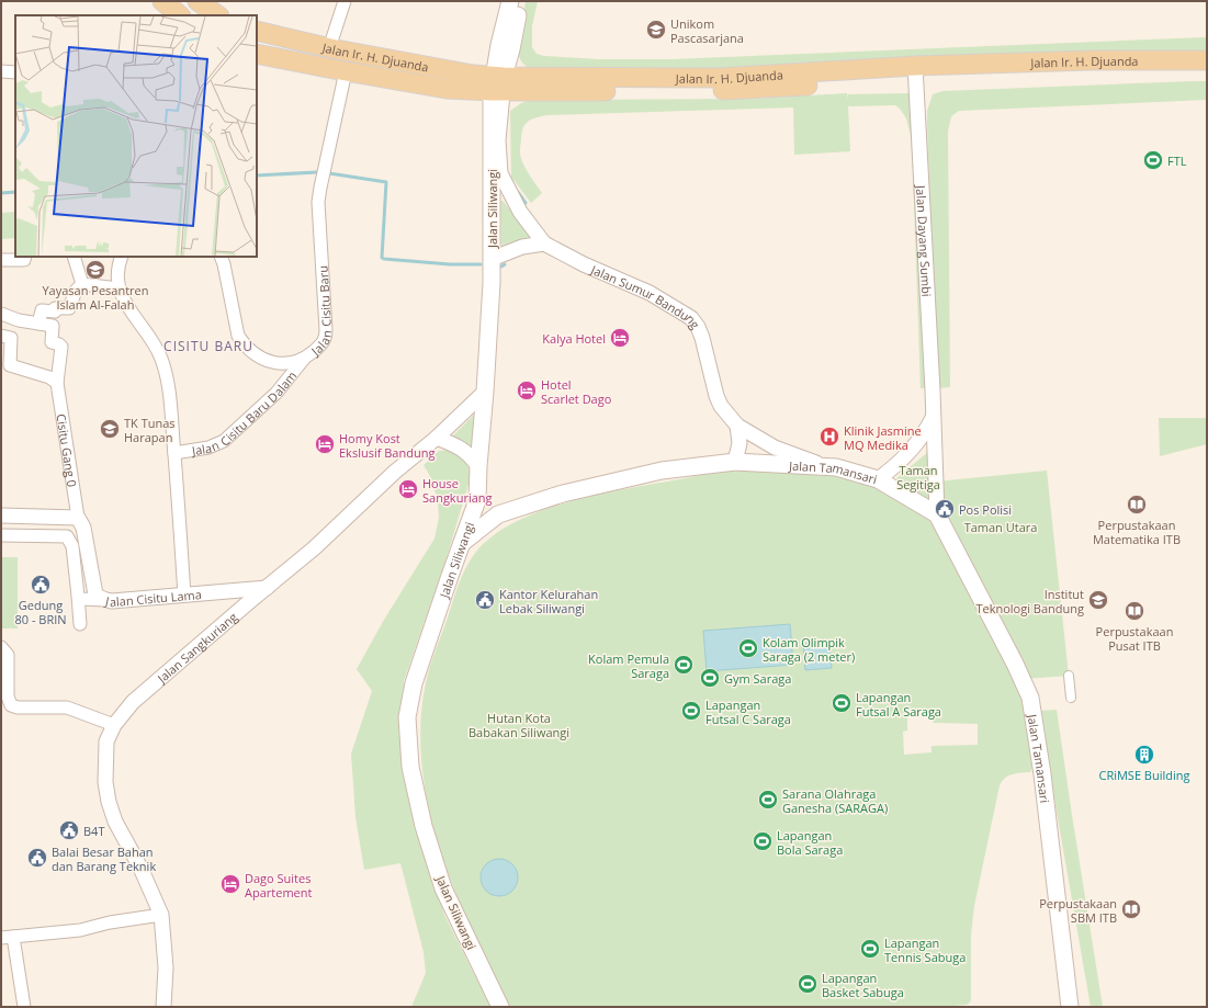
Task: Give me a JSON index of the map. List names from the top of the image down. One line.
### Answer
{"streets":{"main road":["Jalan Ir. H. Djuanda","Jalan Siliwangi","Jalan Tamansari"],"street":["Jalan Dayang Sumbi","Jalan Sumur Bandung","Jalan Cisitu Baru","Jalan Cisitu Baru Dalam","Cisitu Gang 0","Jalan Cisitu Lama","Jalan Sangkuriang"]},"crossings":[["Jalan Ir. H. Djuanda","Jalan Siliwangi"],["Jalan Ir. H. Djuanda","Jalan Dayang Sumbi"],["Jalan Ir. H. Djuanda","Jalan Cisitu Baru"],["Jalan Siliwangi","Jalan Sumur Bandung"],["Jalan Siliwangi","Jalan Tamansari"],["Jalan Siliwangi","Jalan Sangkuriang"],["Jalan Dayang Sumbi","Jalan Tamansari"],["Jalan Sumur Bandung","Jalan Tamansari"],["Jalan Cisitu Baru","Jalan Cisitu Baru Dalam"],["Cisitu Gang 0","Jalan Cisitu Lama"],["Jalan Cisitu Lama","Jalan Sangkuriang"]],"districts":["CISITU BARU"],"parks":["Taman Segitiga","Taman Utara","Hutan Kota Babakan Siliwangi"],"places":{"school or university":["Unikom Pascasarjana","Yayasan Pesantren Islam Al-Falah","TK Tunas Harapan","Institut Teknologi Bandung"],"sports":["FTL","Kolam Olimpik Saraga (2 meter)","Kolam Pemula Saraga","Gym Saraga","Lapangan Futsal A Saraga","Lapangan Futsal C Saraga","Sarana Olahraga Ganesha (SARAGA)","Lapangan Bola Saraga","Lapangan Tennis Sabuga","Lapangan Basket Sabuga"],"hotel":["Kalya Hotel","Hotel Scarlet Dago","Homy Kost Ekslusif Bandung","House Sangkuriang","Dago Suites Apartement"],"hospital":["Klinik Jasmine MQ Medika"],"library":["Perpustakaan Matematika ITB","Perpustakaan Pusat ITB","Perpustakaan SBM ITB"],"public building":["Pos Polisi","Gedung 80 - BRIN","Kantor Kelurahan Lebak Siliwangi","B4T","Balai Besar Bahan dan Barang Teknik"],"building":["CRiMSE Building"]}}
